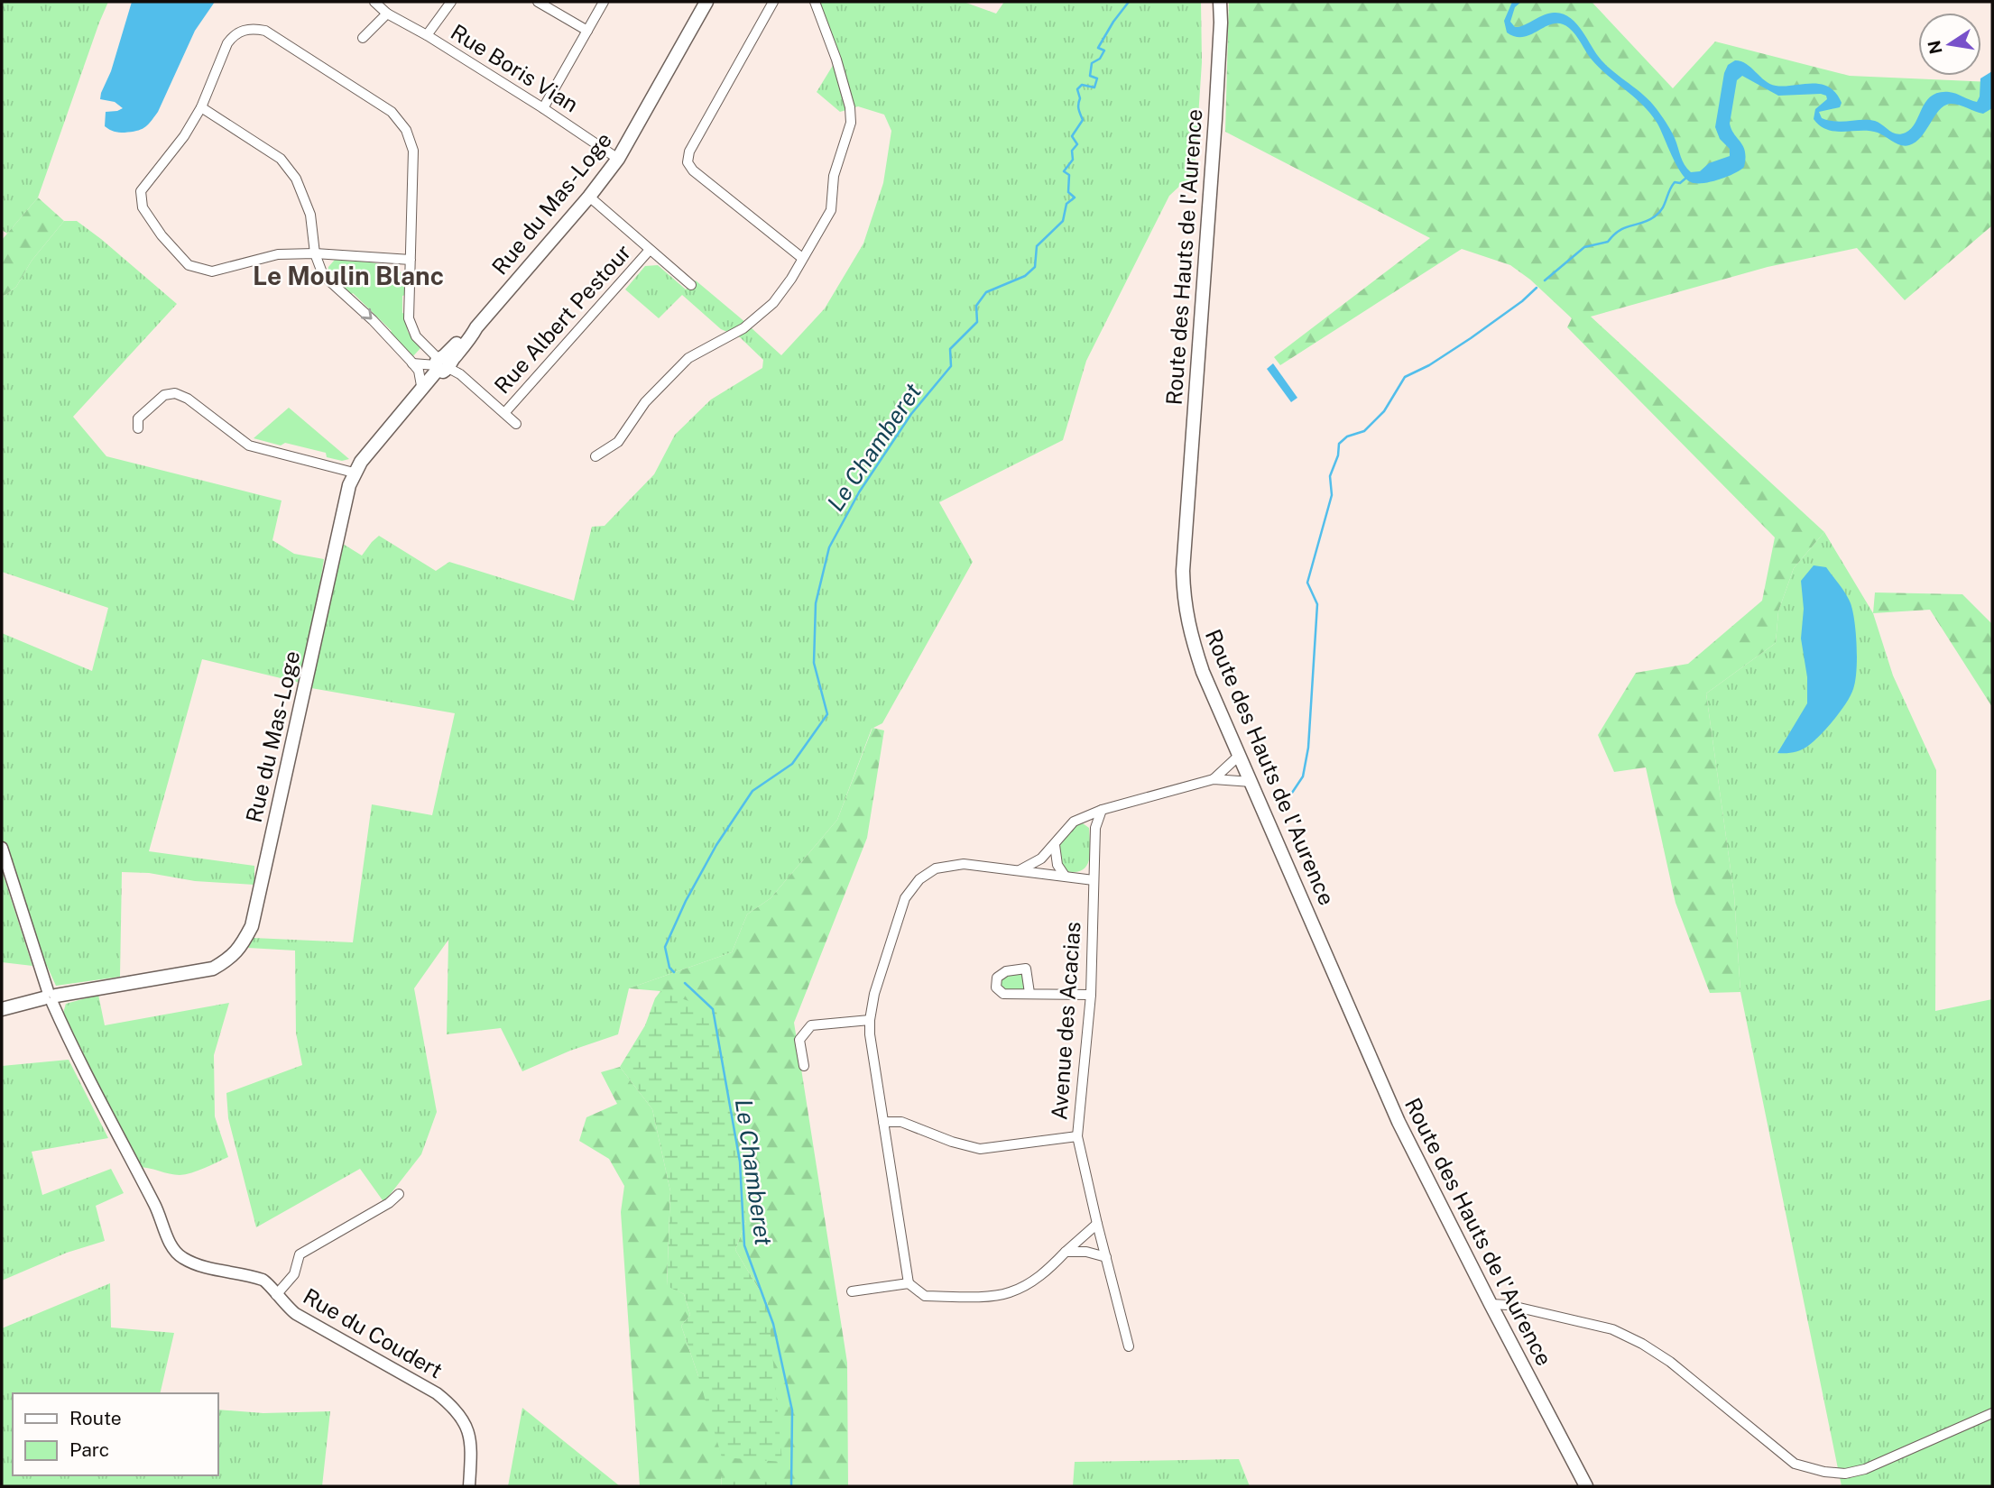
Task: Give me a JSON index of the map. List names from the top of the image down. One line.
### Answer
{"streets":{"main road":["Rue du Mas-Loge","Route des Hauts de l'Aurence"],"street":["Rue Boris Vian","Rue Albert Pestour","Avenue des Acacias","Rue du Coudert"]},"crossings":[["Rue Boris Vian","Rue du Mas-Loge"],["Rue du Mas-Loge","Rue Albert Pestour"],["Rue du Mas-Loge","Rue du Coudert"]],"districts":["Le Moulin Blanc"],"water":["Le Chamberet"],"legend":["Route","Parc"],"north":"left"}
